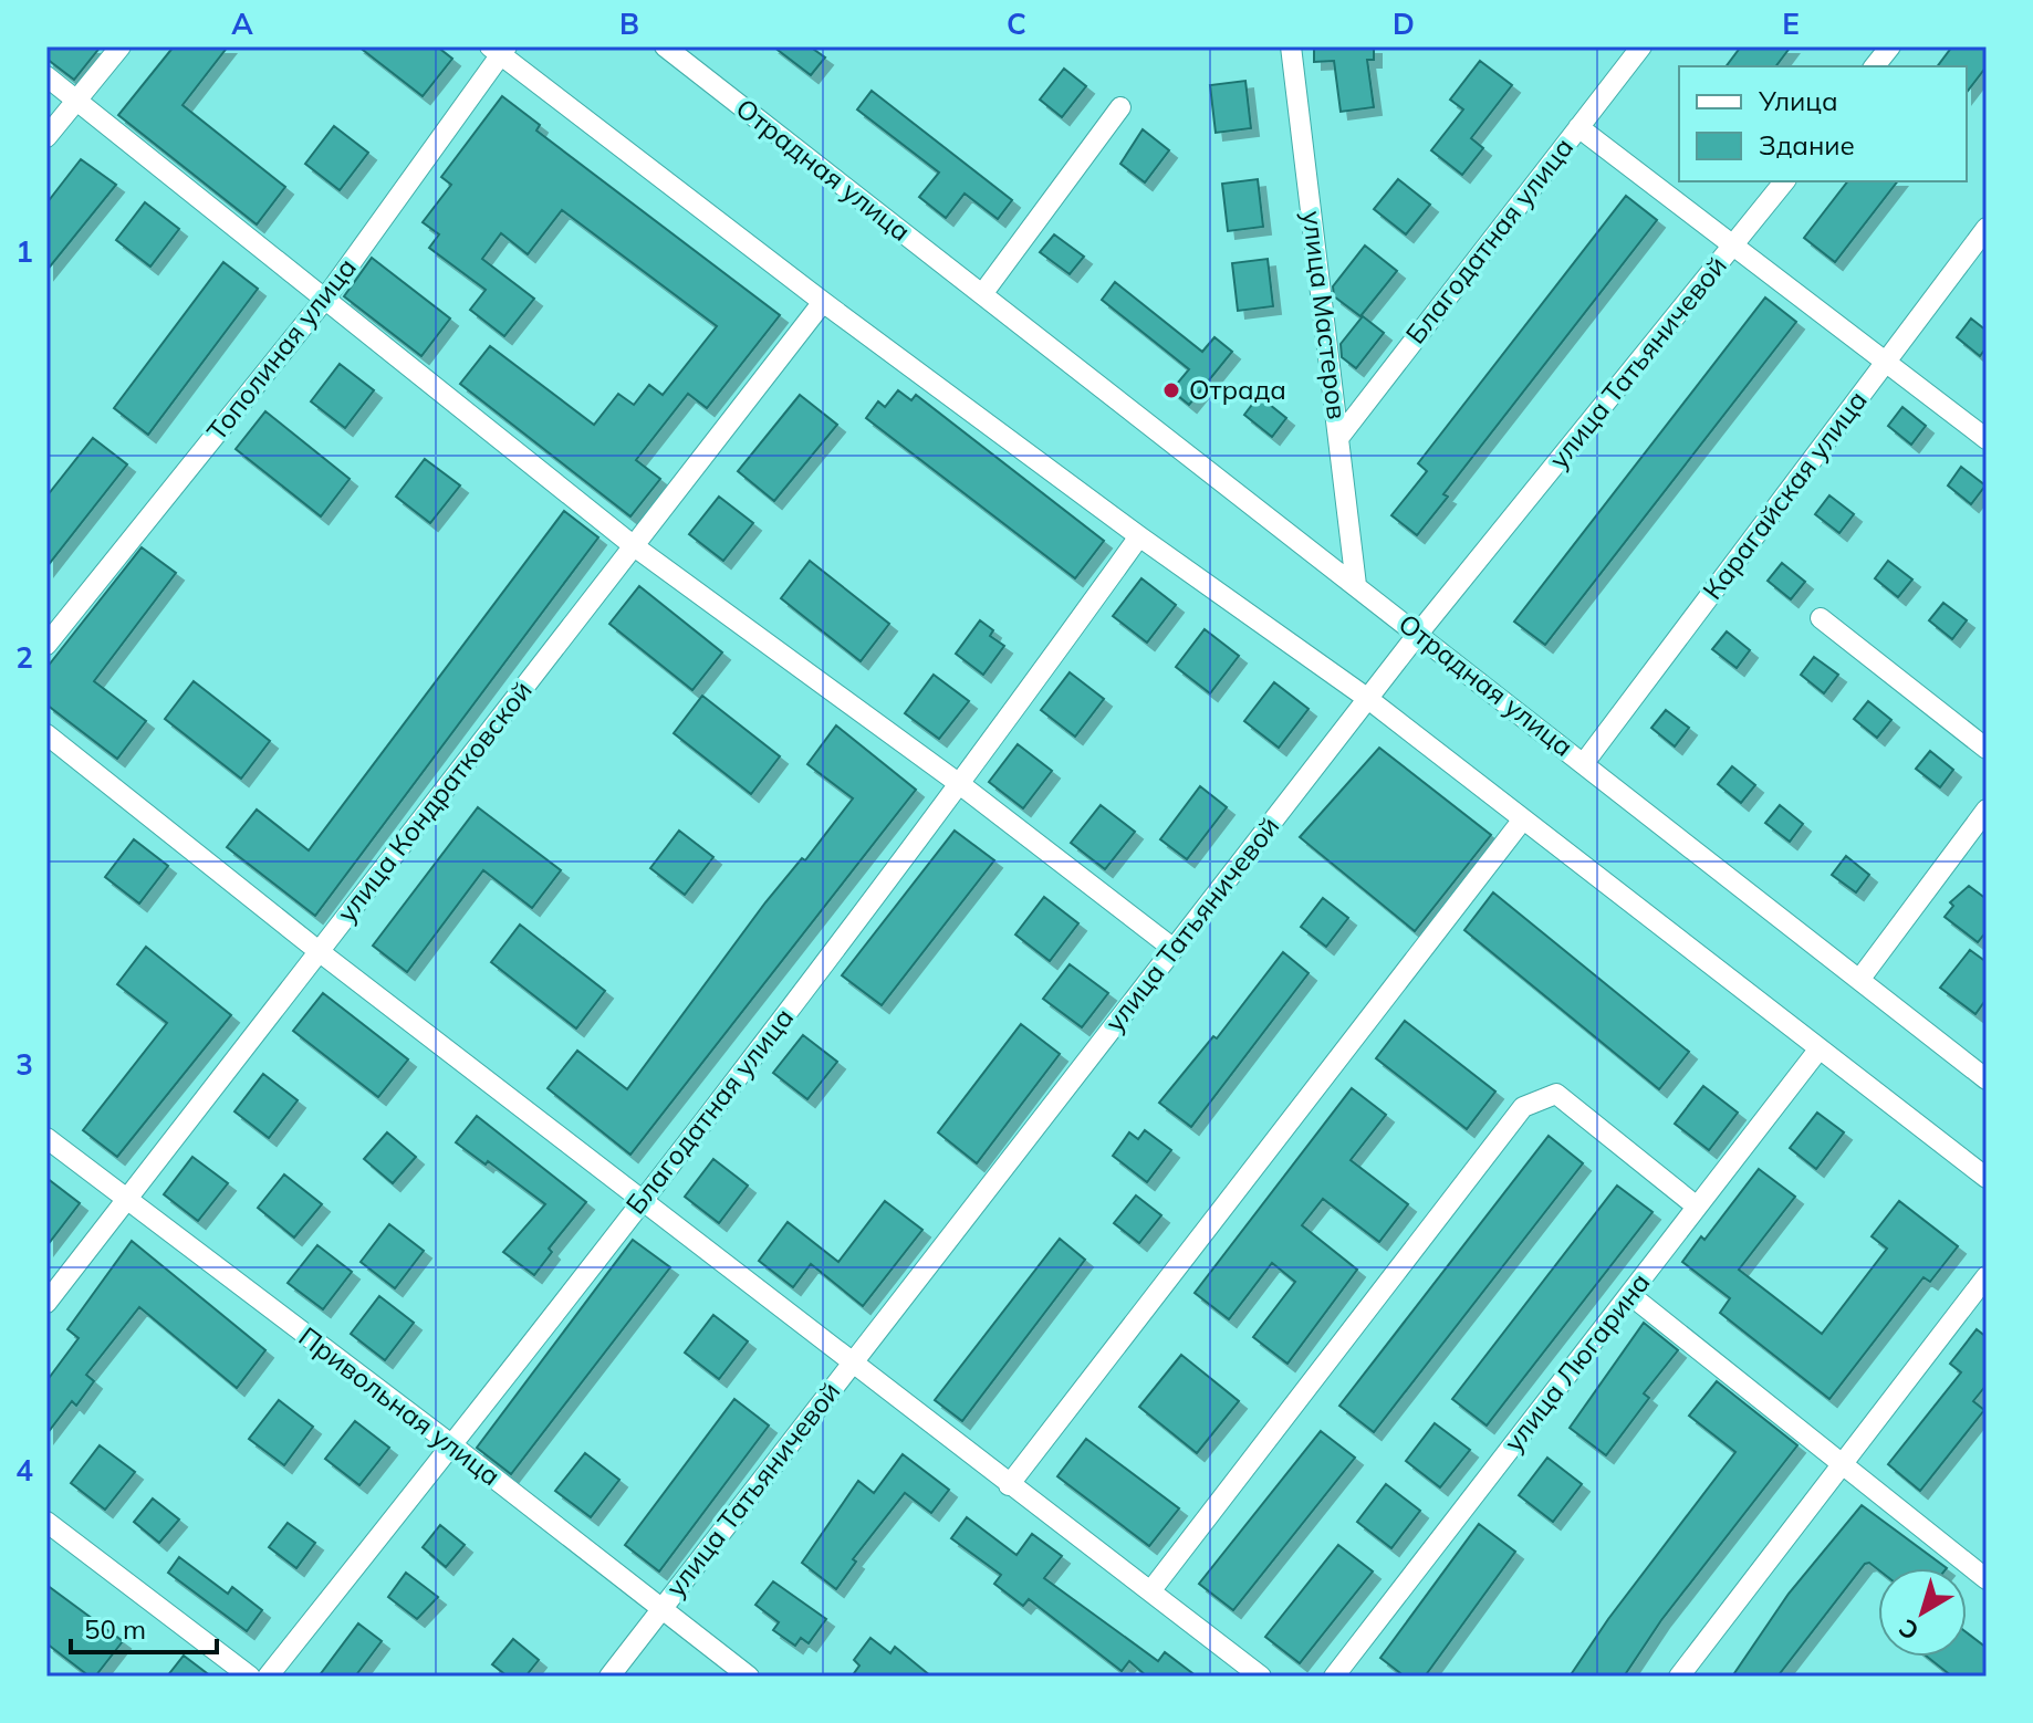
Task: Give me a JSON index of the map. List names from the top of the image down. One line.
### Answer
{"streets":{"street":["Отрадная улица","Благодатная улица","улица Мастеров","Тополиная улица","улица Татьяничевой","Карагайская улица","улица Кондратковской","улица Люгарина","Привольная улица"]},"crossings":[["Отрадная улица","улица Мастеров"],["Отрадная улица","улица Татьяничевой"],["Отрадная улица","Карагайская улица"],["Благодатная улица","улица Мастеров"],["Благодатная улица","Привольная улица"],["улица Татьяничевой","Привольная улица"],["улица Кондратковской","Привольная улица"]],"places":["Отрада"],"legend":["Улица","Здание"],"scale_bar":"50 m","north":"bottom left","grid":{"columns":["A","B","C","D","E"],"rows":["1","2","3","4"]}}
